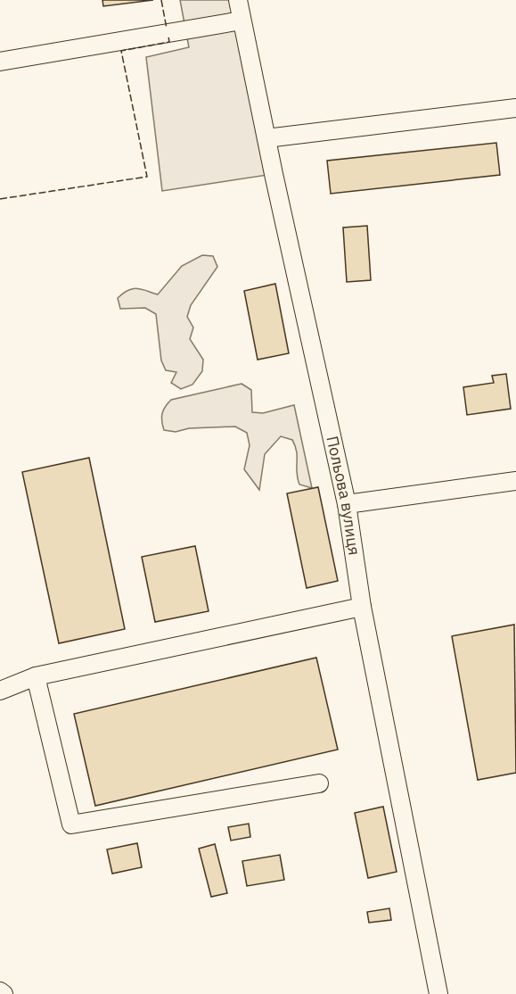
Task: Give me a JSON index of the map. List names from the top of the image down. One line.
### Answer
{"streets":{"street":["Польова вулиця"]}}
